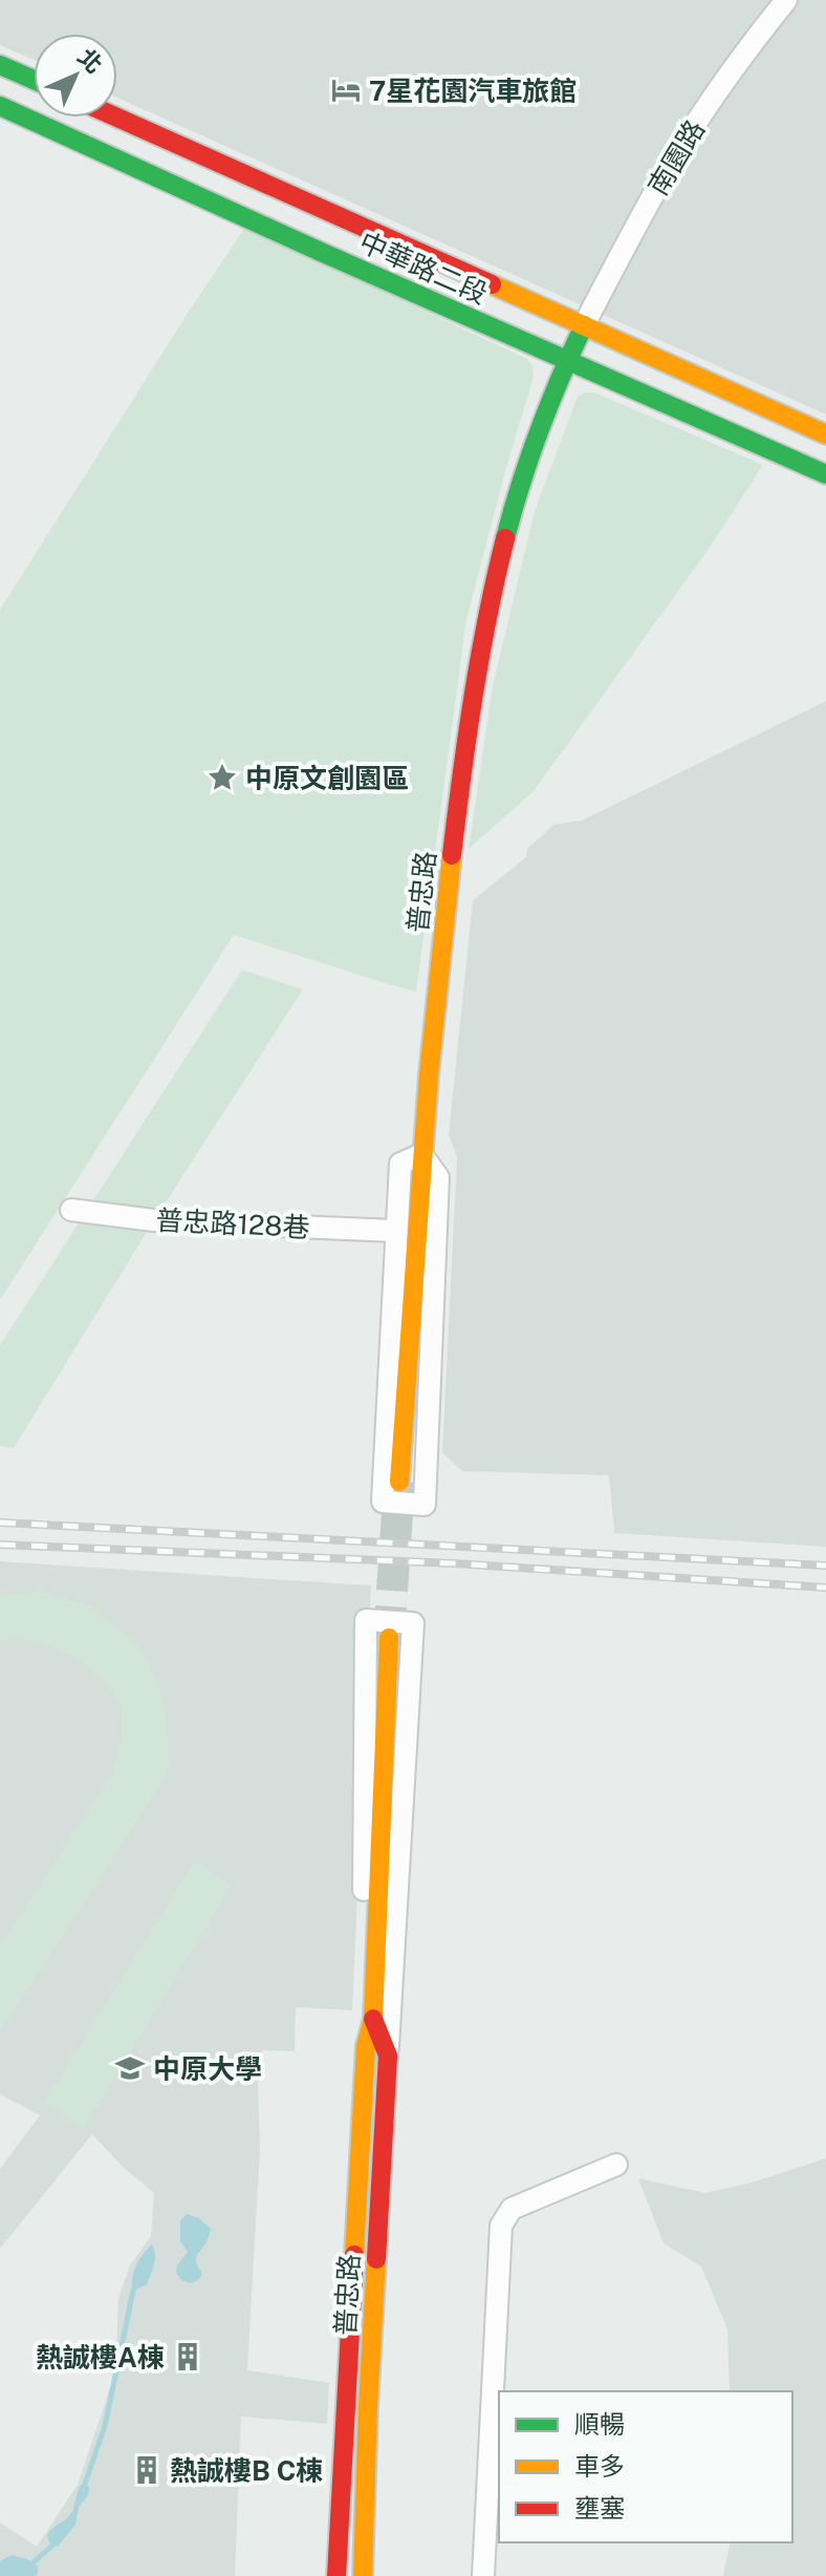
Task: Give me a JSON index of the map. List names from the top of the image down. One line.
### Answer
{"streets":{"street":["南園路","中華路二段","普忠路","普忠路128巷"]},"crossings":[["南園路","中華路二段"],["南園路","普忠路"],["中華路二段","普忠路"]],"places":{"hotel":["7星花園汽車旅館"],"place":["中原文創園區"],"school or university":["中原大學"],"building":["熱誠樓A棟","熱誠樓B C棟"]},"legend":["順暢","車多","壅塞"],"north":"top right"}
